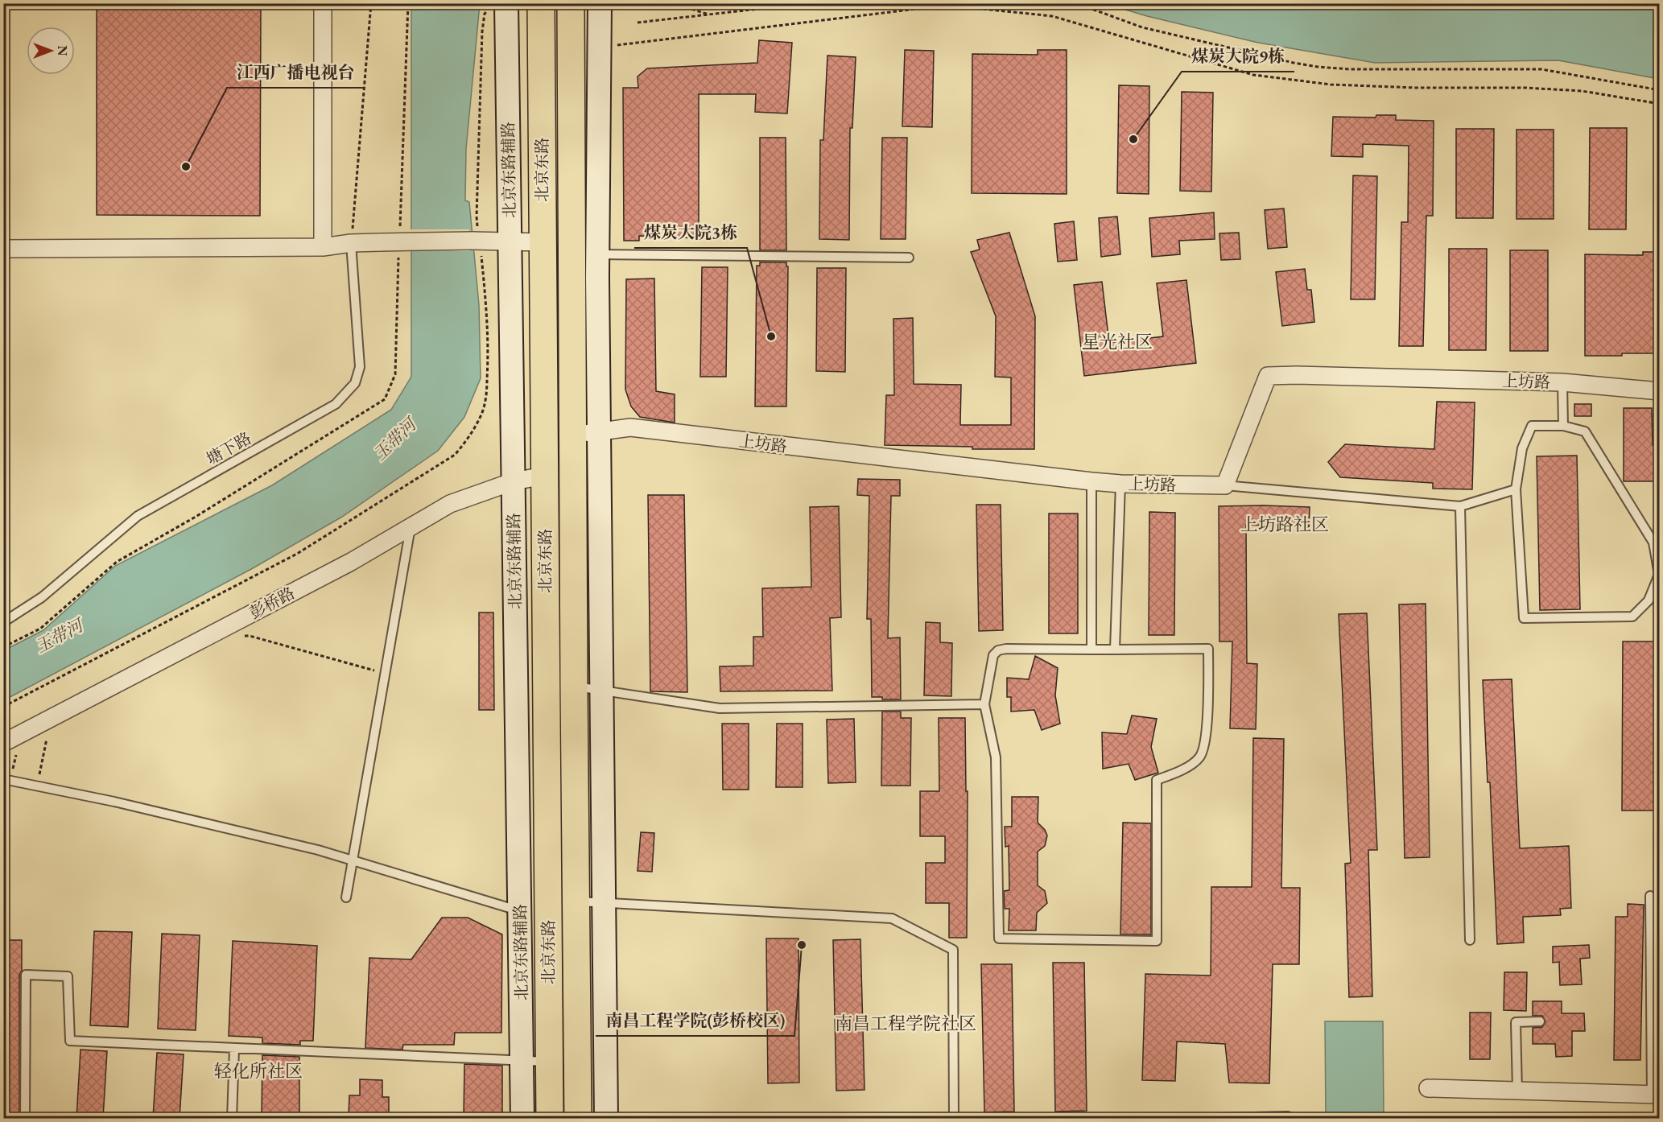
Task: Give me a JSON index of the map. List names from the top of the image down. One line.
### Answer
{"streets":{"main road":["北京东路辅路","北京东路"],"street":["上坊路","彭桥路"],"lane":["塘下路"]},"crossings":[["北京东路辅路","彭桥路"],["北京东路","上坊路"],["北京东路","彭桥路"]],"districts":["星光社区","上坊路社区","南昌工程学院社区","轻化所社区"],"water":["玉带河"],"places":["煤炭大院9栋","江西广播电视台","煤炭大院3栋","南昌工程学院(彭桥校区)"],"north":"right"}
